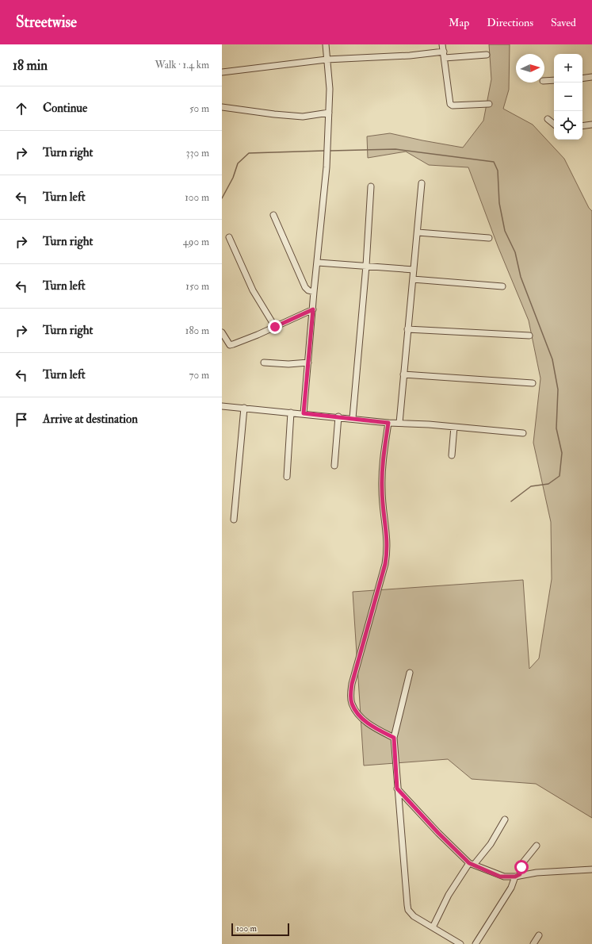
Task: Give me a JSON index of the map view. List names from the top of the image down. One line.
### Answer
{"scale_bar":"100 m","north":"right","page":{"header":"Streetwise","nav":["Map","Directions","Saved"],"heading":["18 min","Walk · 1.4 km"],"map_buttons":["+","−"],"list":[["Continue","50 m"],["Turn right","330 m"],["Turn left","100 m"],["Turn right","490 m"],["Turn left","150 m"],["Turn right","180 m"],["Turn left","70 m"],"Arrive at destination"],"scale":"100 m"}}
